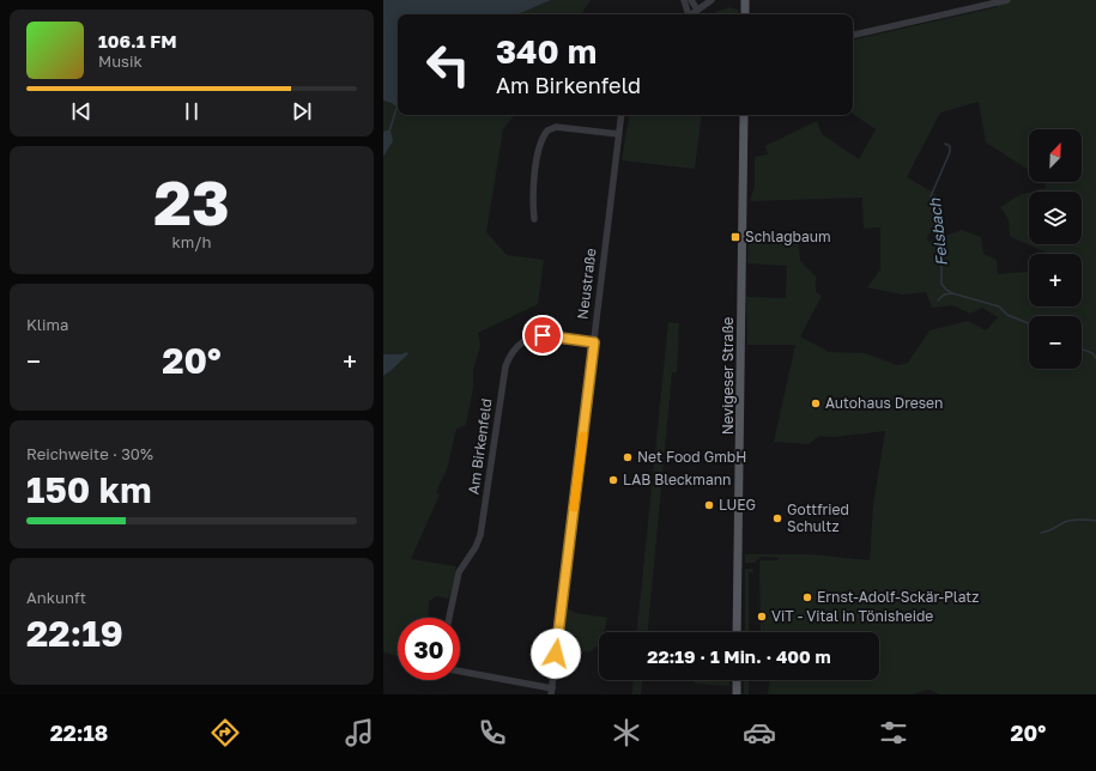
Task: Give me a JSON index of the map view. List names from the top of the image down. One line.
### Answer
{"streets":{"main road":["Nevigeser Straße"],"street":["Neustraße","Am Birkenfeld"]},"crossings":[["Neustraße","Am Birkenfeld"]],"water":["Felsbach"],"places":{"transit":["Schlagbaum"],"other":["Autohaus Dresen","Net Food GmbH","LAB Bleckmann","LUEG","Gottfried Schultz","Ernst-Adolf-Sckär-Platz","ViT - Vital in Tönisheide"]},"north":"top right","page":{"turn":["340 m","Am Birkenfeld"],"song":["106.1 FM","Musik"],"map_buttons":["+","−"],"tile":[["23","km/h"],"Klima",["Reichweite · 30%","150 km"],["Ankunft","22:19"]],"heat":["−","20°","+"],"limit":"30","trip":"22:19 · 1 Min. · 400 m","tabs":["22:18","20°"]}}
